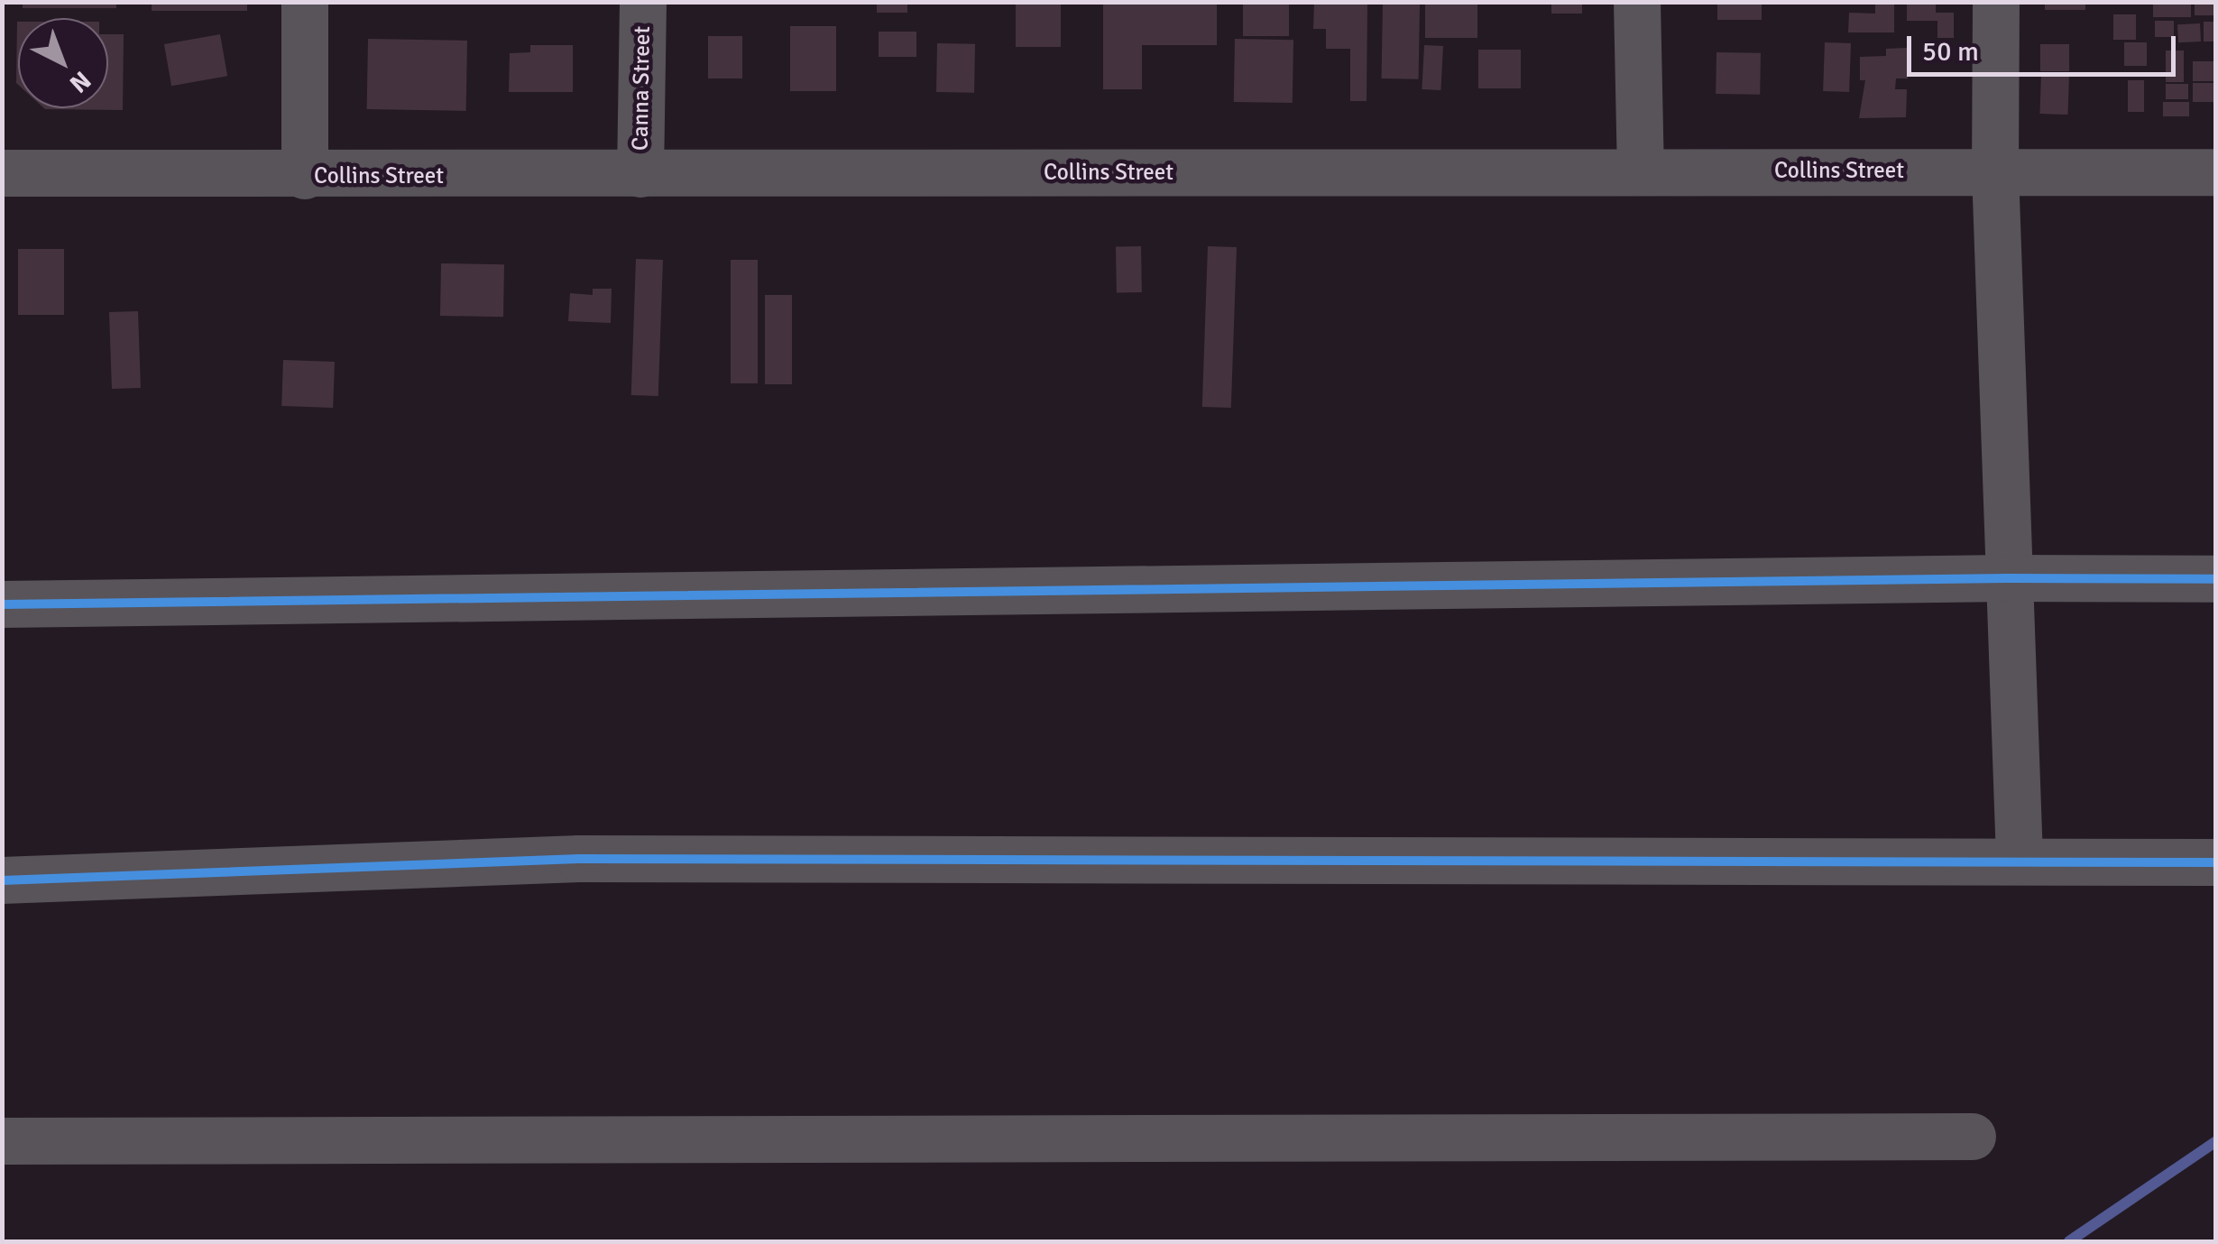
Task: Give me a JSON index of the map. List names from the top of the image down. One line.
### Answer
{"streets":{"street":["Canna Street","Collins Street"]},"crossings":[["Canna Street","Collins Street"]],"scale_bar":"50 m","north":"bottom right"}
